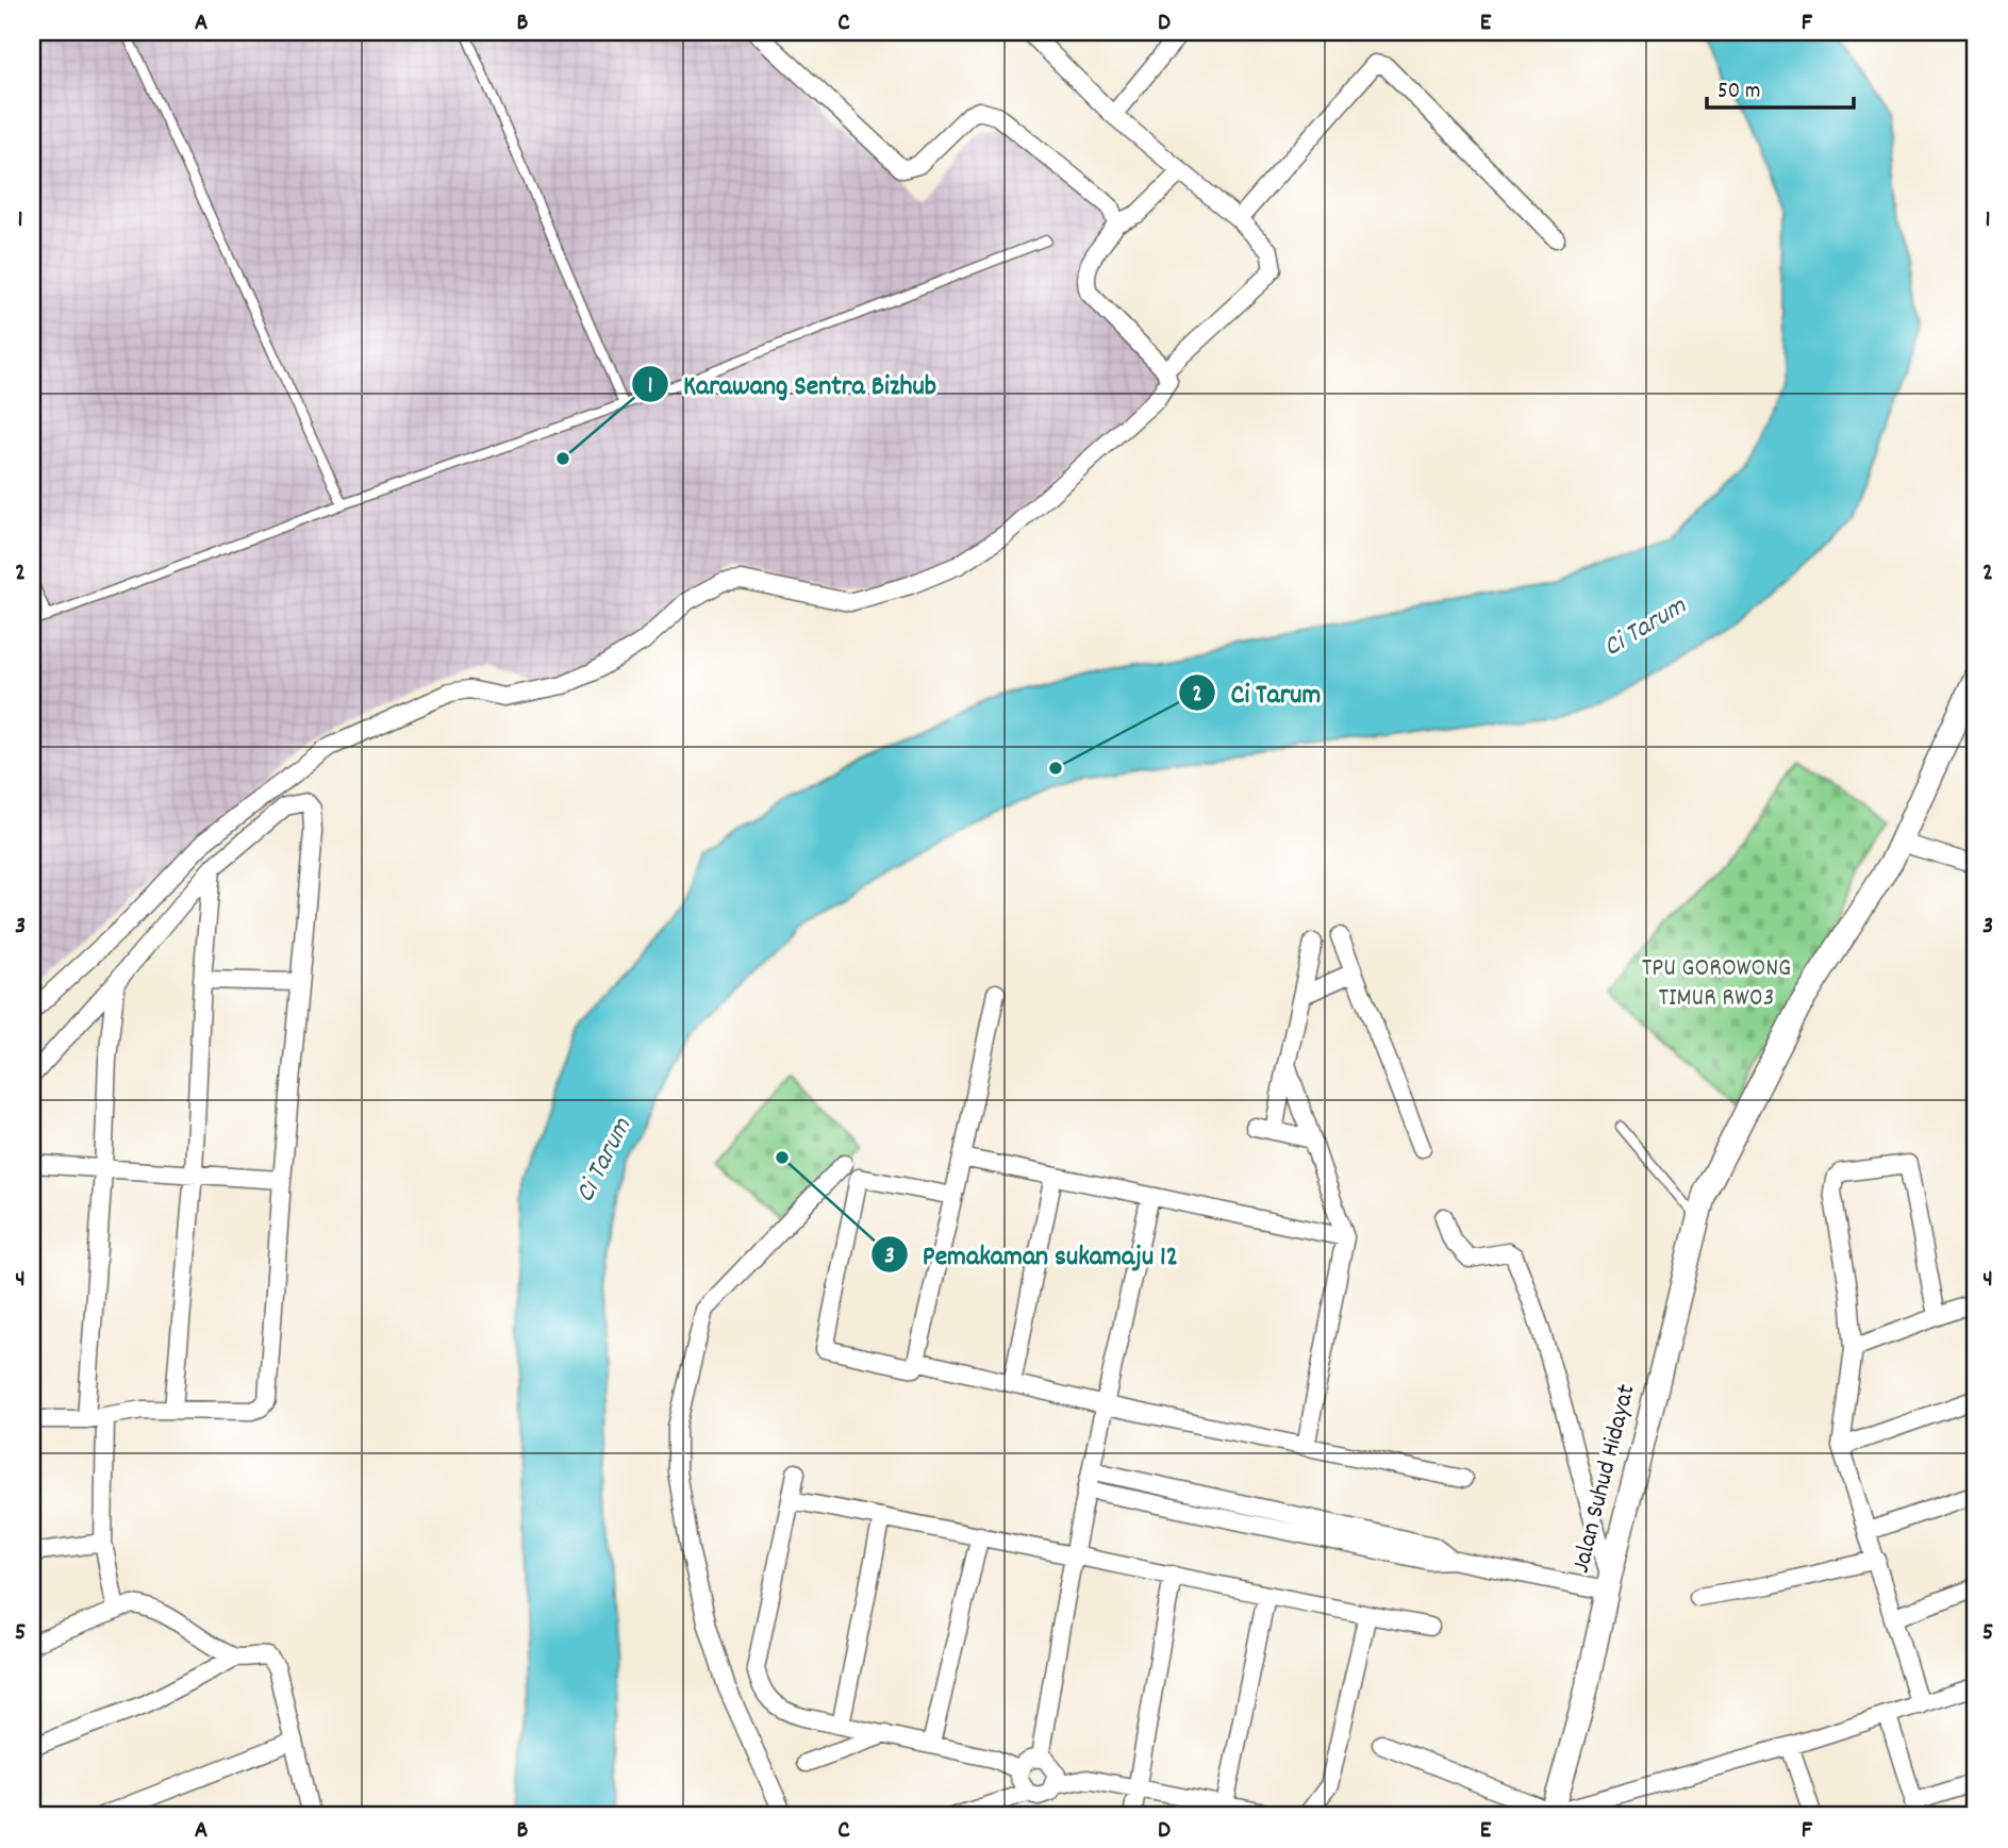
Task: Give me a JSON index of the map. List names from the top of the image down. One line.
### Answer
{"streets":{"street":["Jalan Suhud Hidayat"]},"water":["Ci Tarum"],"parks":["TPU GOROWONG TIMUR RW03"],"places":["Karawang Sentra Bizhub","Ci Tarum","Pemakaman sukamaju 12"],"scale_bar":"50 m","grid":{"columns":["A","B","C","D","E","F"],"rows":["1","2","3","4","5"]}}
